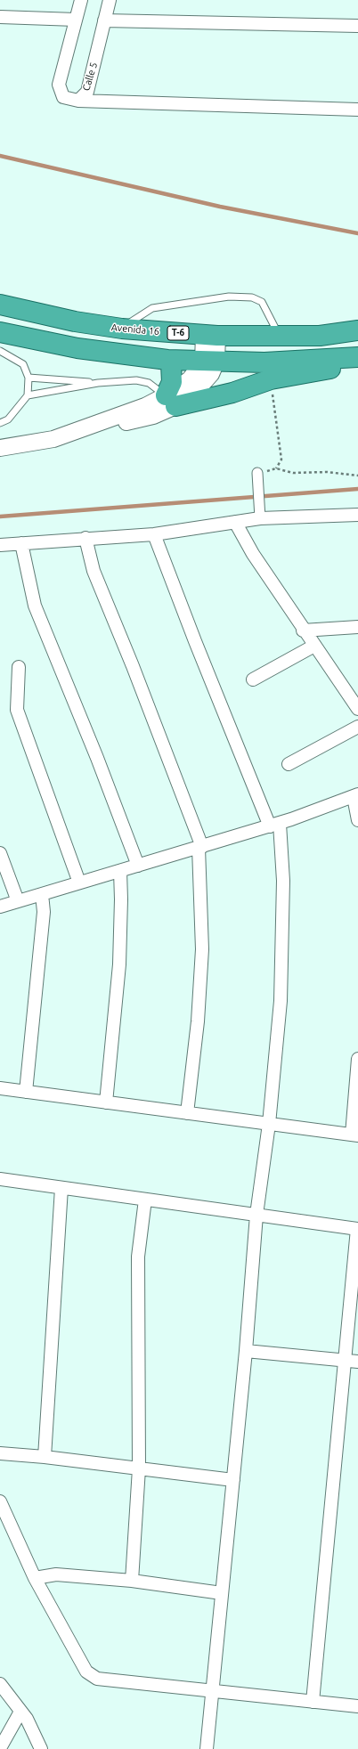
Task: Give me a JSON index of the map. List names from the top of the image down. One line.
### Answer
{"streets":{"highway":["Avenida 16","T-6"],"street":["Calle 5"]}}
